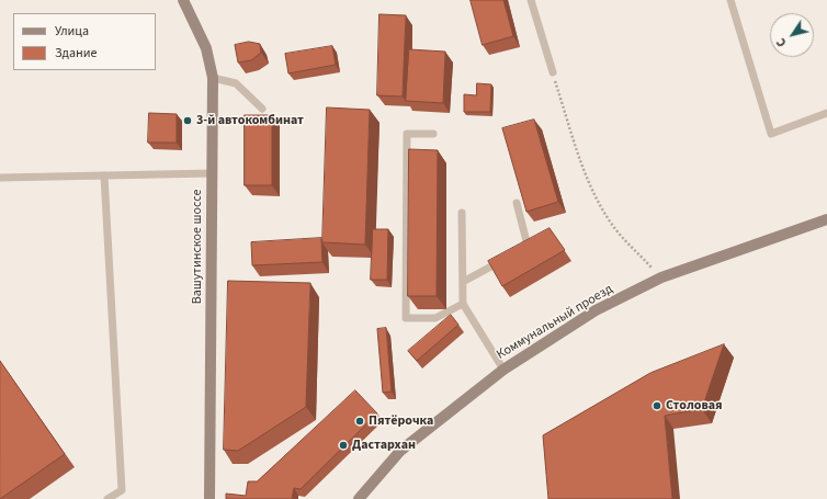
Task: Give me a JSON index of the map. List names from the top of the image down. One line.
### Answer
{"streets":{"street":["Вашутинское шоссе","Коммунальный проезд"]},"places":["3-й автокомбинат","Столовая","Пятёрочка","Дастархан"],"legend":["Улица","Здание"],"north":"bottom left"}
